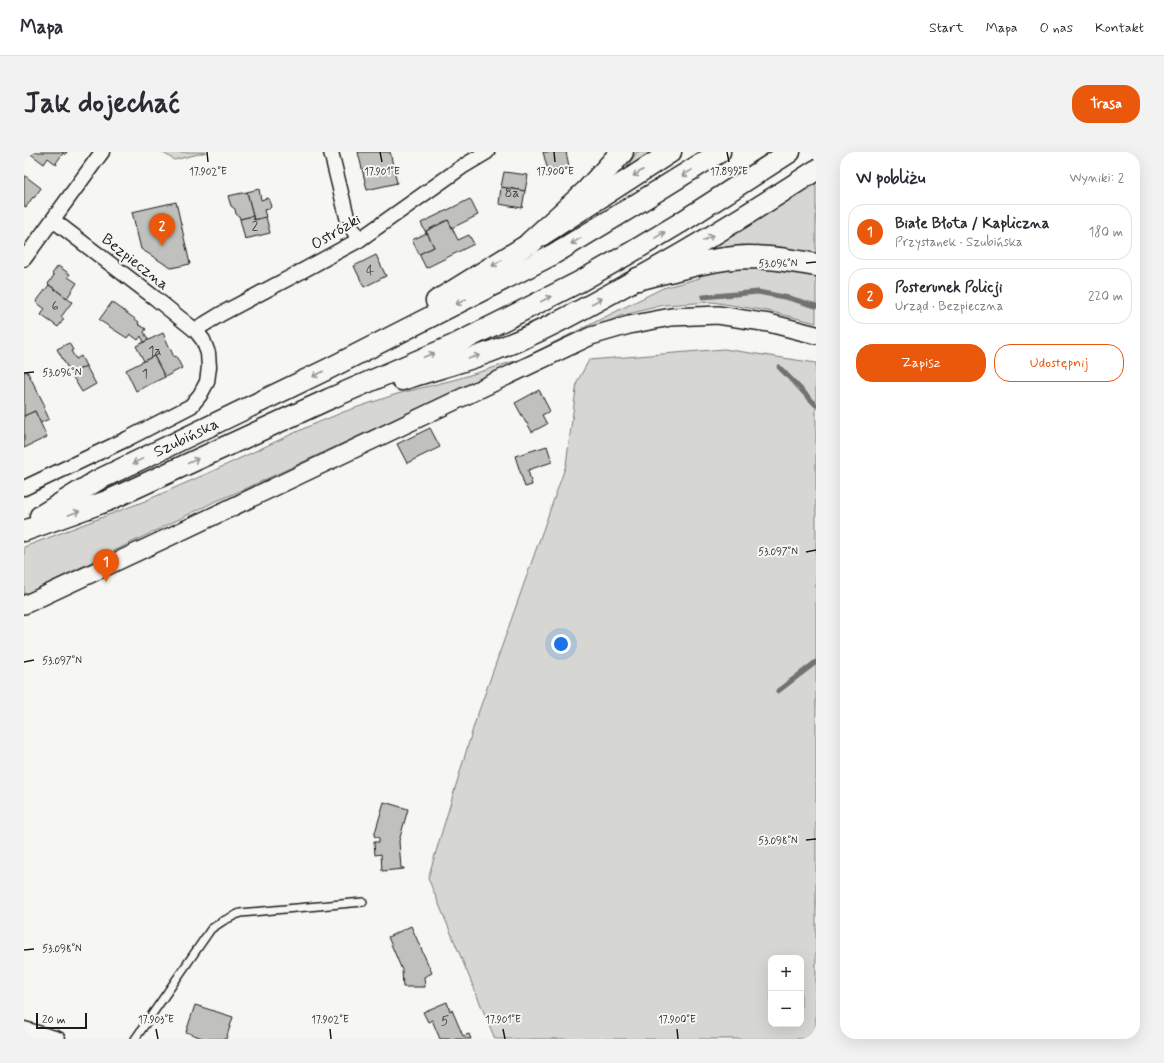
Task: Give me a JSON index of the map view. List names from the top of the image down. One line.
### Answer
{"streets":{"main road":["Szubińska"],"street":["Ostróżki","Bezpieczna"]},"crossings":[["Ostróżki","Bezpieczna"],["Ostróżki","Szubińska"],["Bezpieczna","Szubińska"]],"house_numbers":["8a","2","4","6","1a","1","5"],"scale_bar":"20 m","page":{"header":"Mapa","nav":["Start","Mapa","O nas","Kontakt"],"buttons":["Trasa",["Zapisz","Udostępnij"]],"title":"Jak dojechać","heading":["W pobliżu","Wyniki: 2"],"list":[{"mark":"1","name":"Białe Błota / Kapliczna","note":"Przystanek · Szubińska","value":"180 m"},{"mark":"2","name":"Posterunek Policji","note":"Urząd · Bezpieczna","value":"220 m"}],"pins":["2","1"],"map_buttons":["+","−"],"scale":"20 m"},"coordinates":["17.902°E","17.901°E","17.900°E","17.899°E","53.096°N","53.097°N","53.098°N","17.903°E"]}
